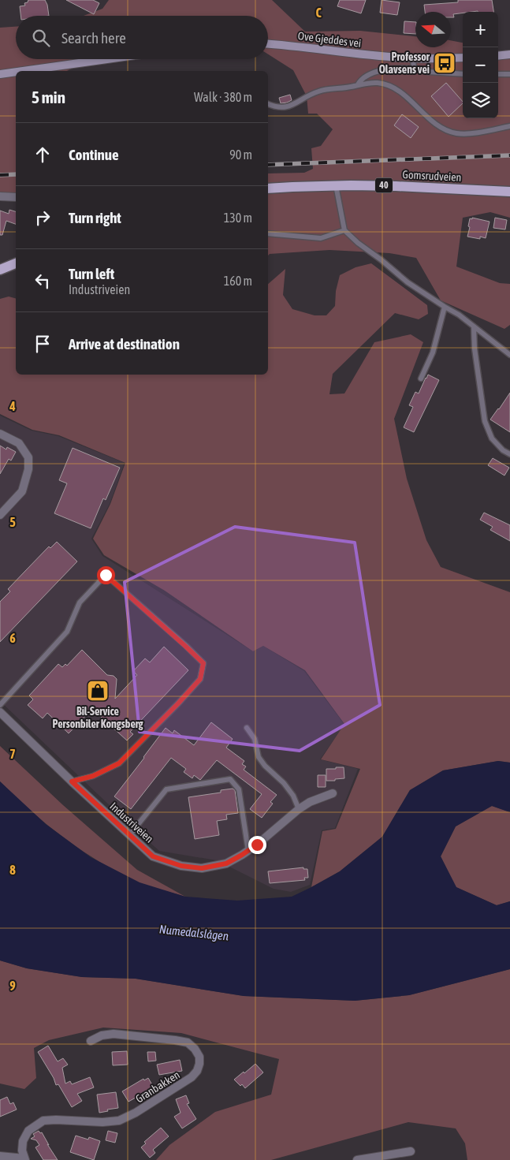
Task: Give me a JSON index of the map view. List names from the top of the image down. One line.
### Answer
{"streets":{"main road":["Gomsrudveien","40"],"street":["Ove Gjeddes vei","Industriveien","Granbakken"]},"water":["Numedalslågen"],"places":{"bus stop":["Professor Olavsens vei"],"shop":["Bil-Service Personbiler Kongsberg"]},"north":"left","page":{"map_buttons":["+","−"],"search":"Search here","heading":["5 min","Walk · 380 m"],"list":[["Continue","90 m"],["Turn right","130 m"],["Turn left","Industriveien","160 m"],"Arrive at destination"]},"grid":{"columns":["C"],"rows":["4","5","6","7","8","9"]}}
